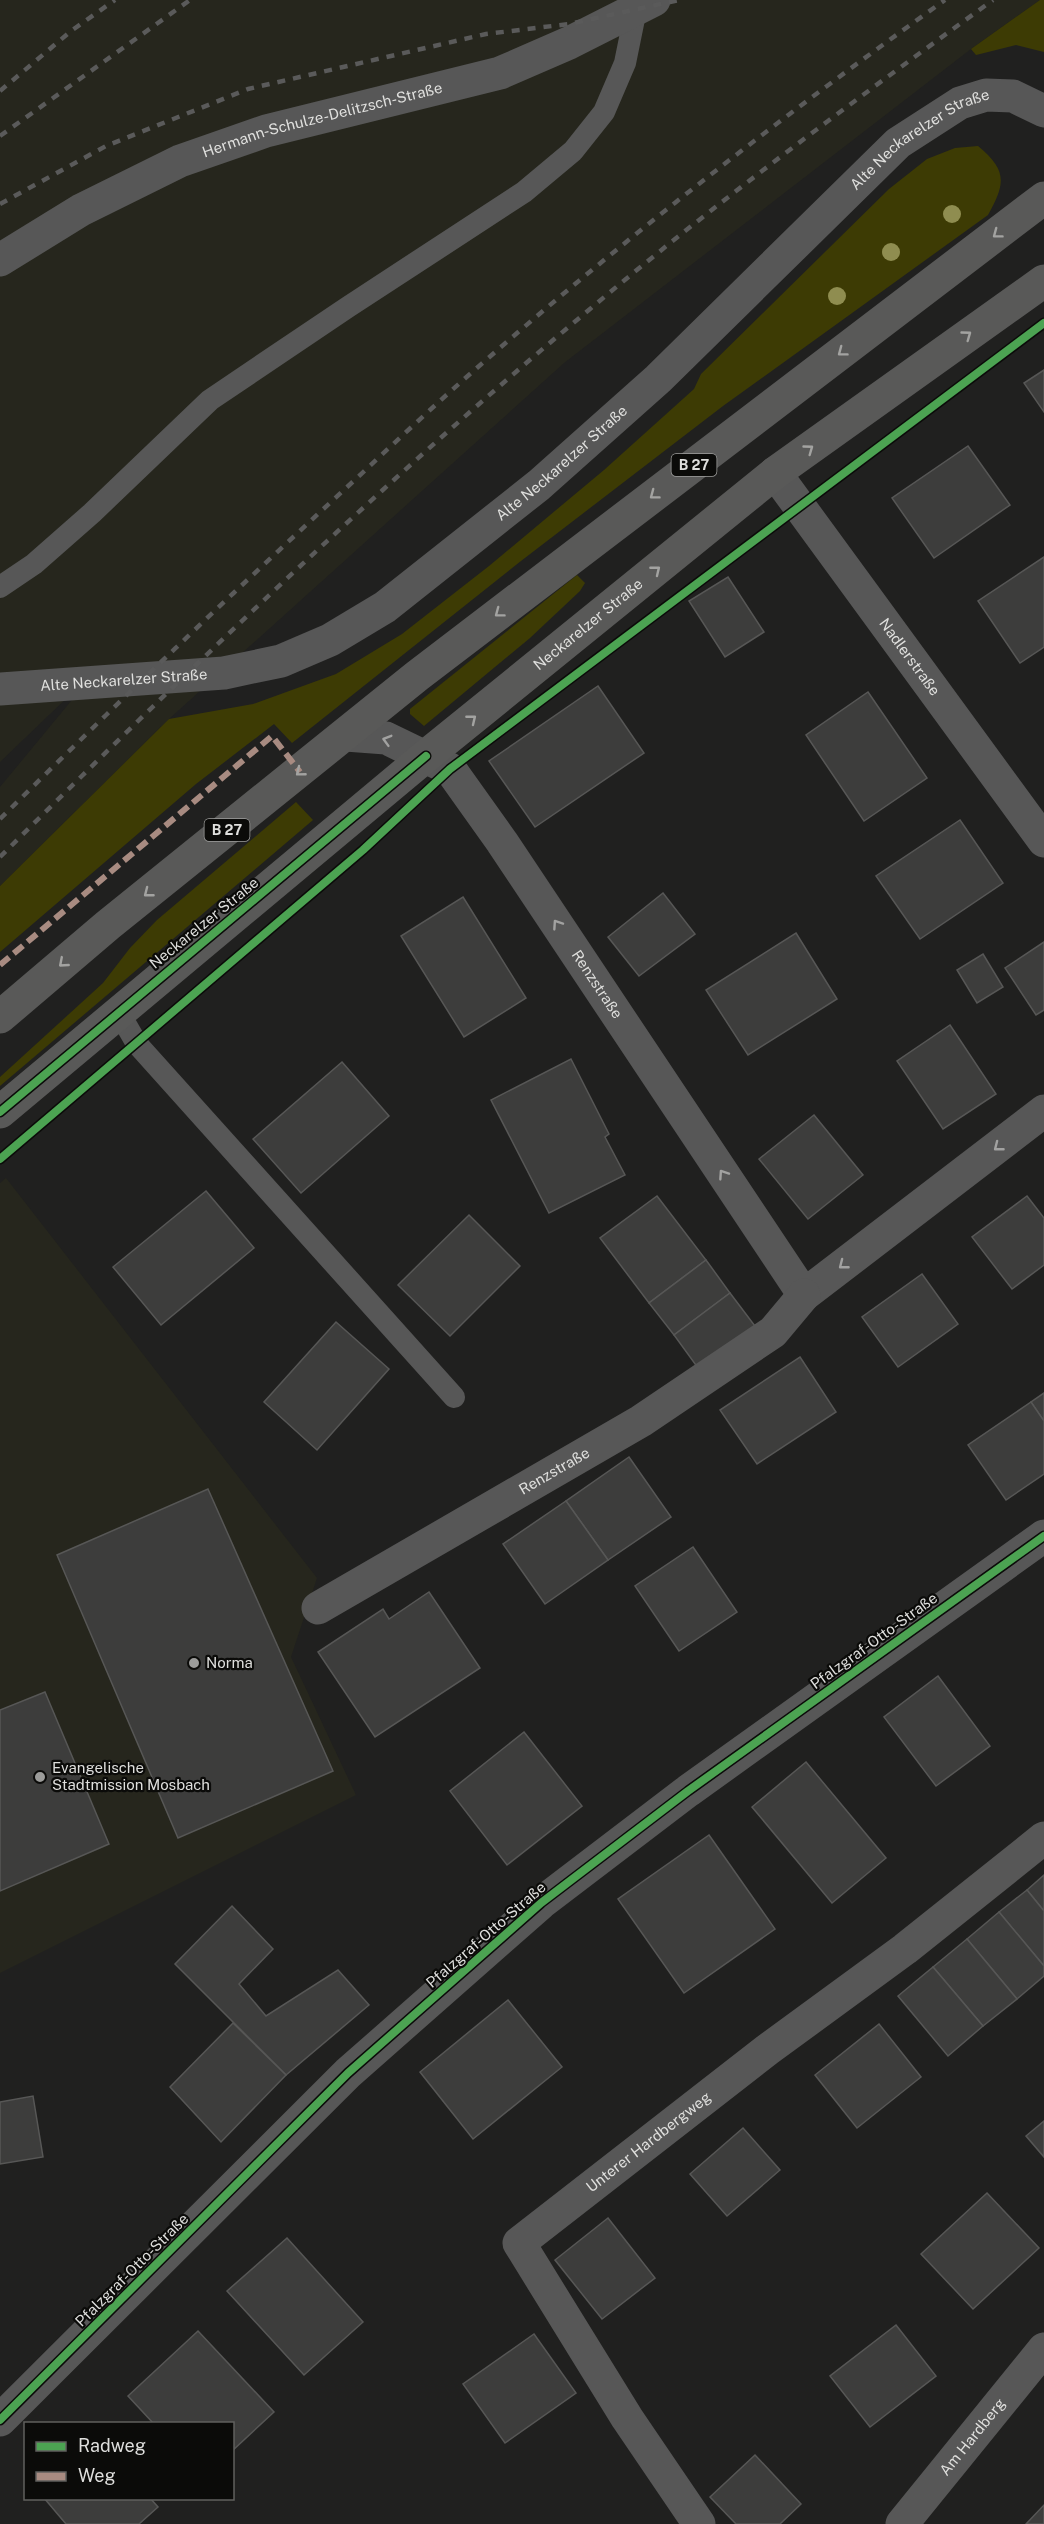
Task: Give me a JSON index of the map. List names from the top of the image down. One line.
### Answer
{"streets":{"main road":["B 27","Neckarelzer Straße"],"street":["Hermann-Schulze-Delitzsch-Straße","Alte Neckarelzer Straße","Nadlerstraße","Renzstraße","Pfalzgraf-Otto-Straße","Unterer Hardbergweg","Am Hardberg"]},"crossings":[["B 27","Renzstraße"],["Neckarelzer Straße","Nadlerstraße"],["Neckarelzer Straße","Renzstraße"]],"places":["Norma","Evangelische Stadtmission Mosbach"],"legend":["Radweg","Weg"]}
